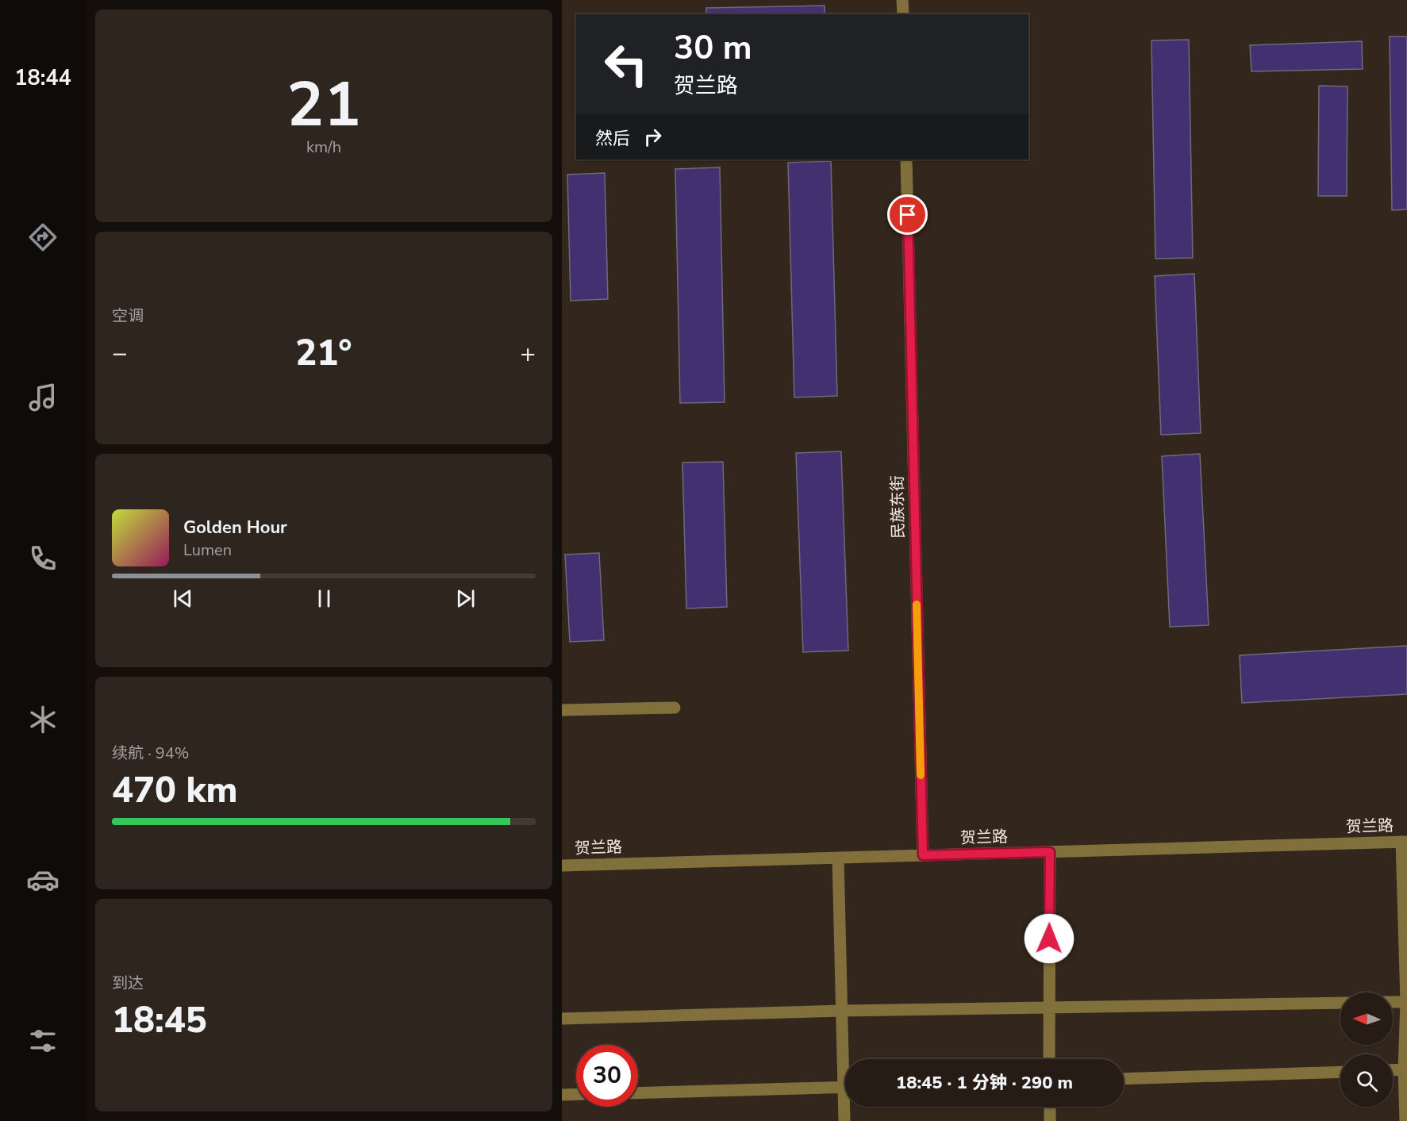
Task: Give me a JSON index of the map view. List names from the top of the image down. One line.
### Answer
{"streets":{"street":["民族东街","贺兰路"]},"crossings":[["民族东街","贺兰路"]],"north":"left","page":{"tabs":"18:44","tile":[["21","km/h"],"空调",["续航 · 94%","470 km"],["到达","18:45"]],"turn":["30 m","贺兰路"],"then":"然后","heat":["−","21°","+"],"song":["Golden Hour","Lumen"],"limit":"30","trip":"18:45 · 1 分钟 · 290 m"}}
